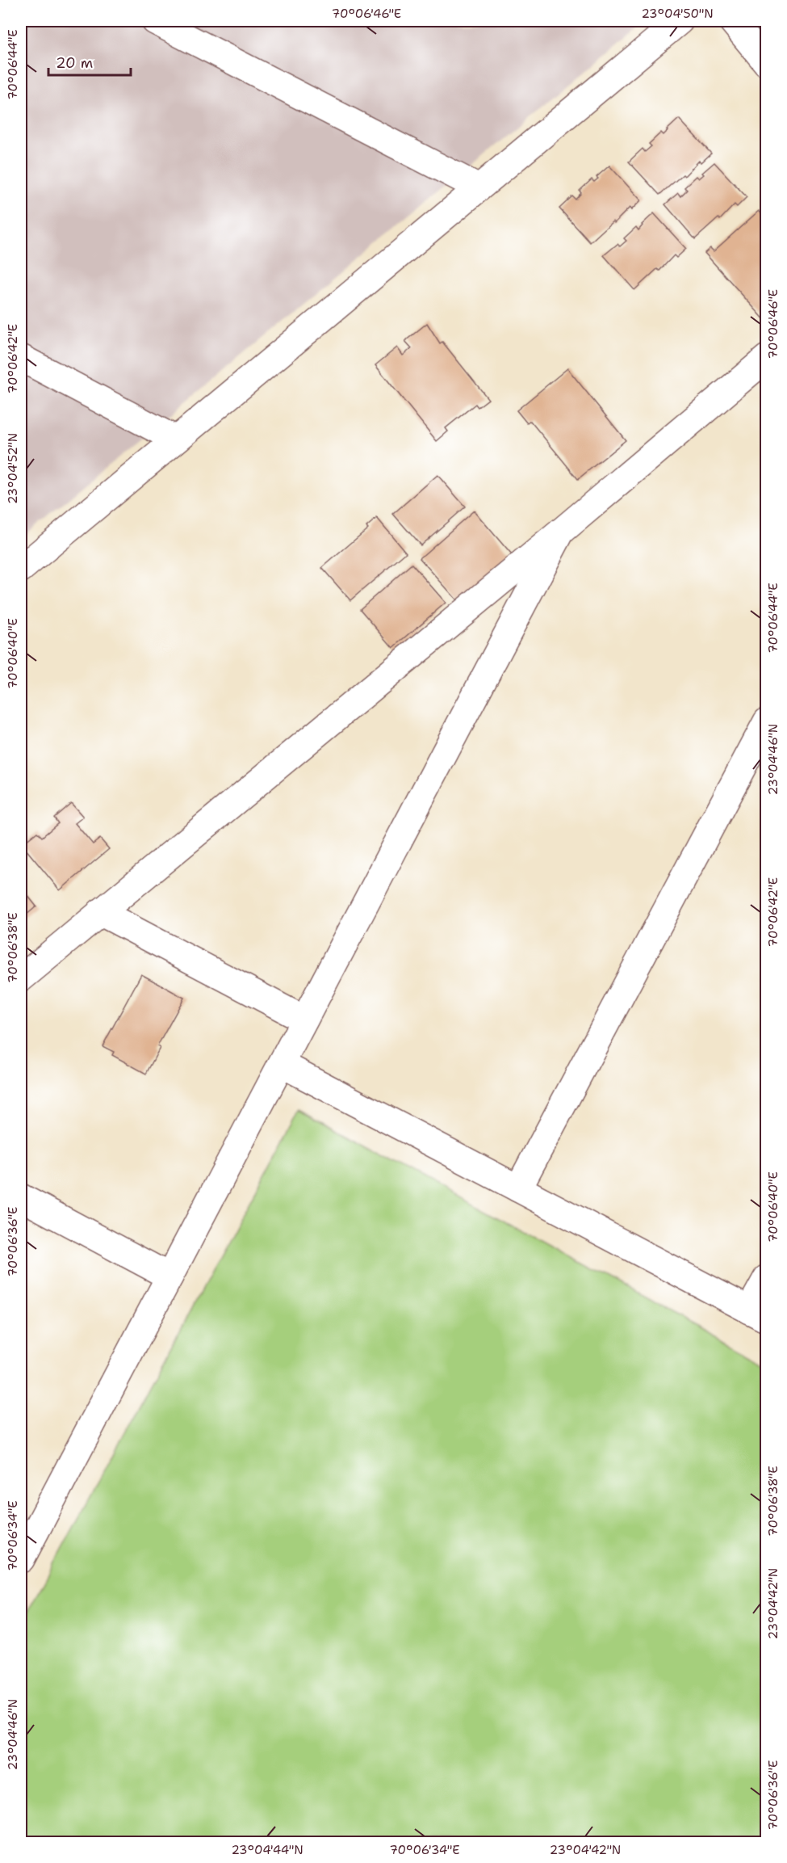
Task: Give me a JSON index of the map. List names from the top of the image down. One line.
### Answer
{"scale_bar":"20 m","coordinates":["70°06'46\"E","23°04'50\"N","70°06'44\"E","70°06'42\"E","23°04'52\"N","70°06'40\"E","23°04'46\"N","70°06'38\"E","70°06'36\"E","70°06'34\"E","23°04'42\"N","23°04'44\"N"]}
